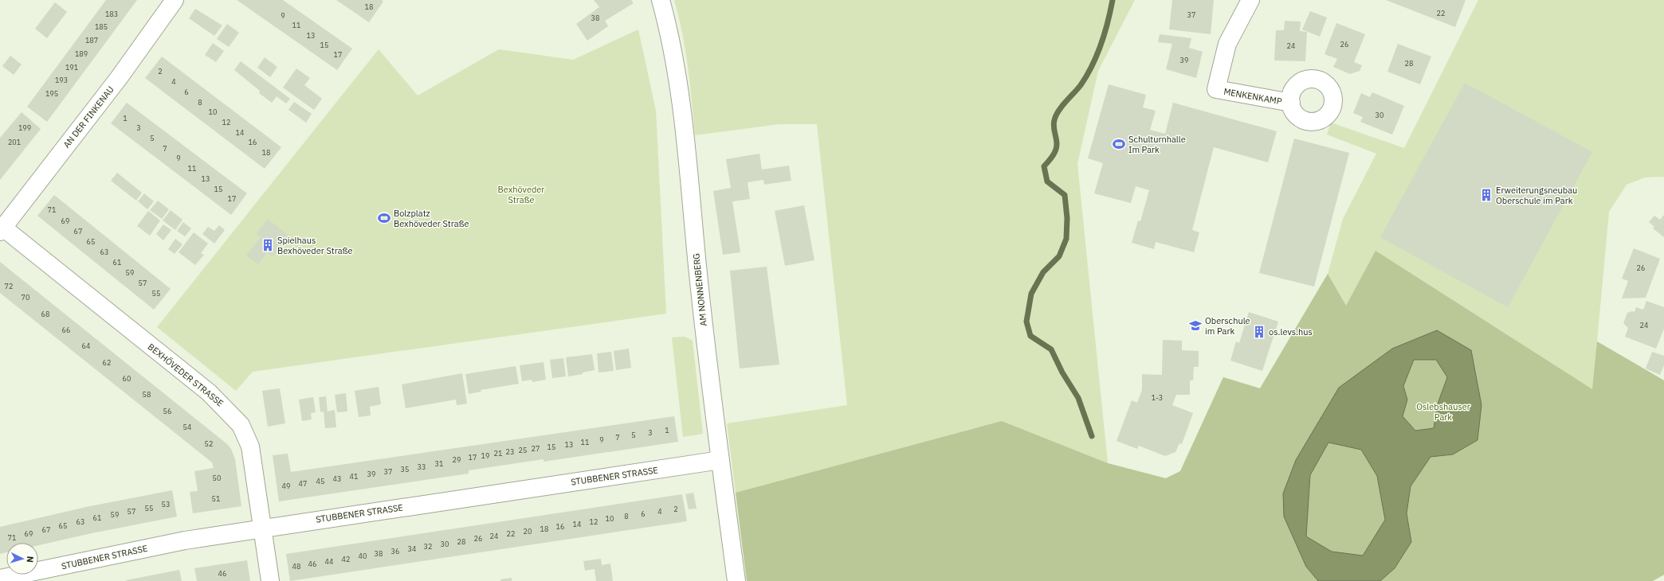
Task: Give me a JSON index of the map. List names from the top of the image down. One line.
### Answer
{"streets":{"street":["MENKENKAMP","AN DER FINKENAU","AM NONNENBERG","BEXHÖVEDER STRASSE","STUBBENER STRASSE"]},"crossings":[["AN DER FINKENAU","BEXHÖVEDER STRASSE"],["AM NONNENBERG","STUBBENER STRASSE"],["BEXHÖVEDER STRASSE","STUBBENER STRASSE"]],"parks":["Bexhöveder Straße","Oslebshauser Park"],"places":{"sports":["Schulturnhalle Im Park","Bolzplatz Bexhöveder Straße"],"building":["Erweiterungsneubau Oberschule im Park","Spielhaus Bexhöveder Straße","os.levs.hus"],"school or university":["Oberschule im Park"]},"house_numbers":["18","22","183","37","9","38","11","185","13","187","26","15","24","189","17","39","28","191","2","193","4","6","195","8","10","30","1","12","199","3","14","5","201","16","7","18","9","11","13","15","17","71","69","67","65","63","61","26","59","57","72","55","70","68","24","66","64","62","60","58","1-3","56","54","1","3","5","7","9","11","52","13","15","27","25","23","21","19","17","29","31","33","35","37","39","41","50","43","45","47","49","51","53","55","2","57","4","6","59","8","61","10","63","12","14","65","16","18","67","20","69","22","24","71","26","28","30","32","34","36","38","40","42","44","46","48","46"],"north":"right"}
